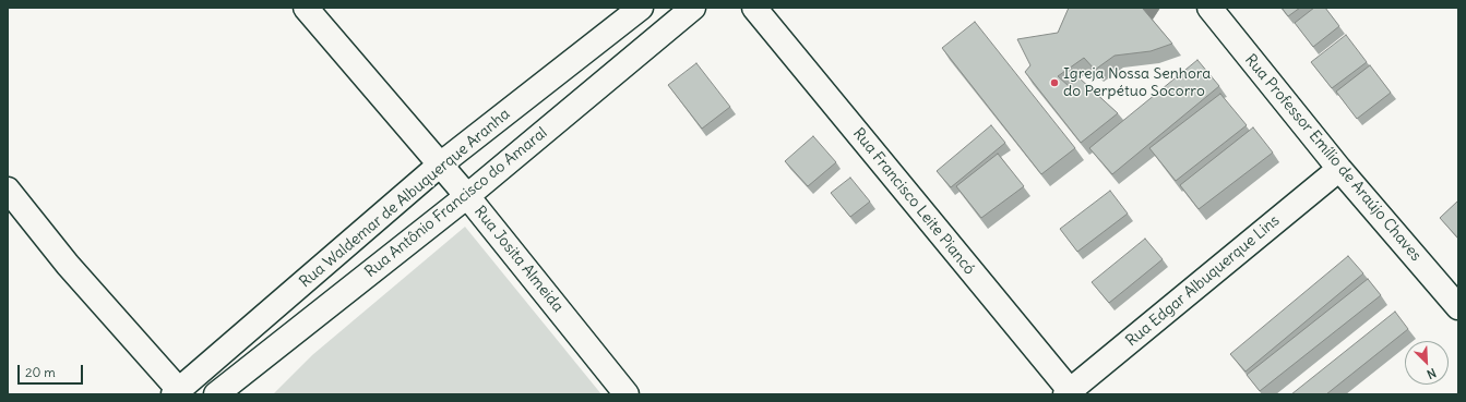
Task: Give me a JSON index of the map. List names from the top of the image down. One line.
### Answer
{"streets":{"street":["Rua Professor Emílio de Araújo Chaves","Rua Waldemar de Albuquerque Aranha","Rua Francisco Leite Piancó","Rua Antônio Francisco do Amaral","Rua Josita Almeida","Rua Edgar Albuquerque Lins"]},"crossings":[["Rua Professor Emílio de Araújo Chaves","Rua Edgar Albuquerque Lins"],["Rua Waldemar de Albuquerque Aranha","Rua Josita Almeida"],["Rua Francisco Leite Piancó","Rua Edgar Albuquerque Lins"],["Rua Antônio Francisco do Amaral","Rua Josita Almeida"]],"places":["Igreja Nossa Senhora do Perpétuo Socorro"],"scale_bar":"20 m","north":"bottom right"}
